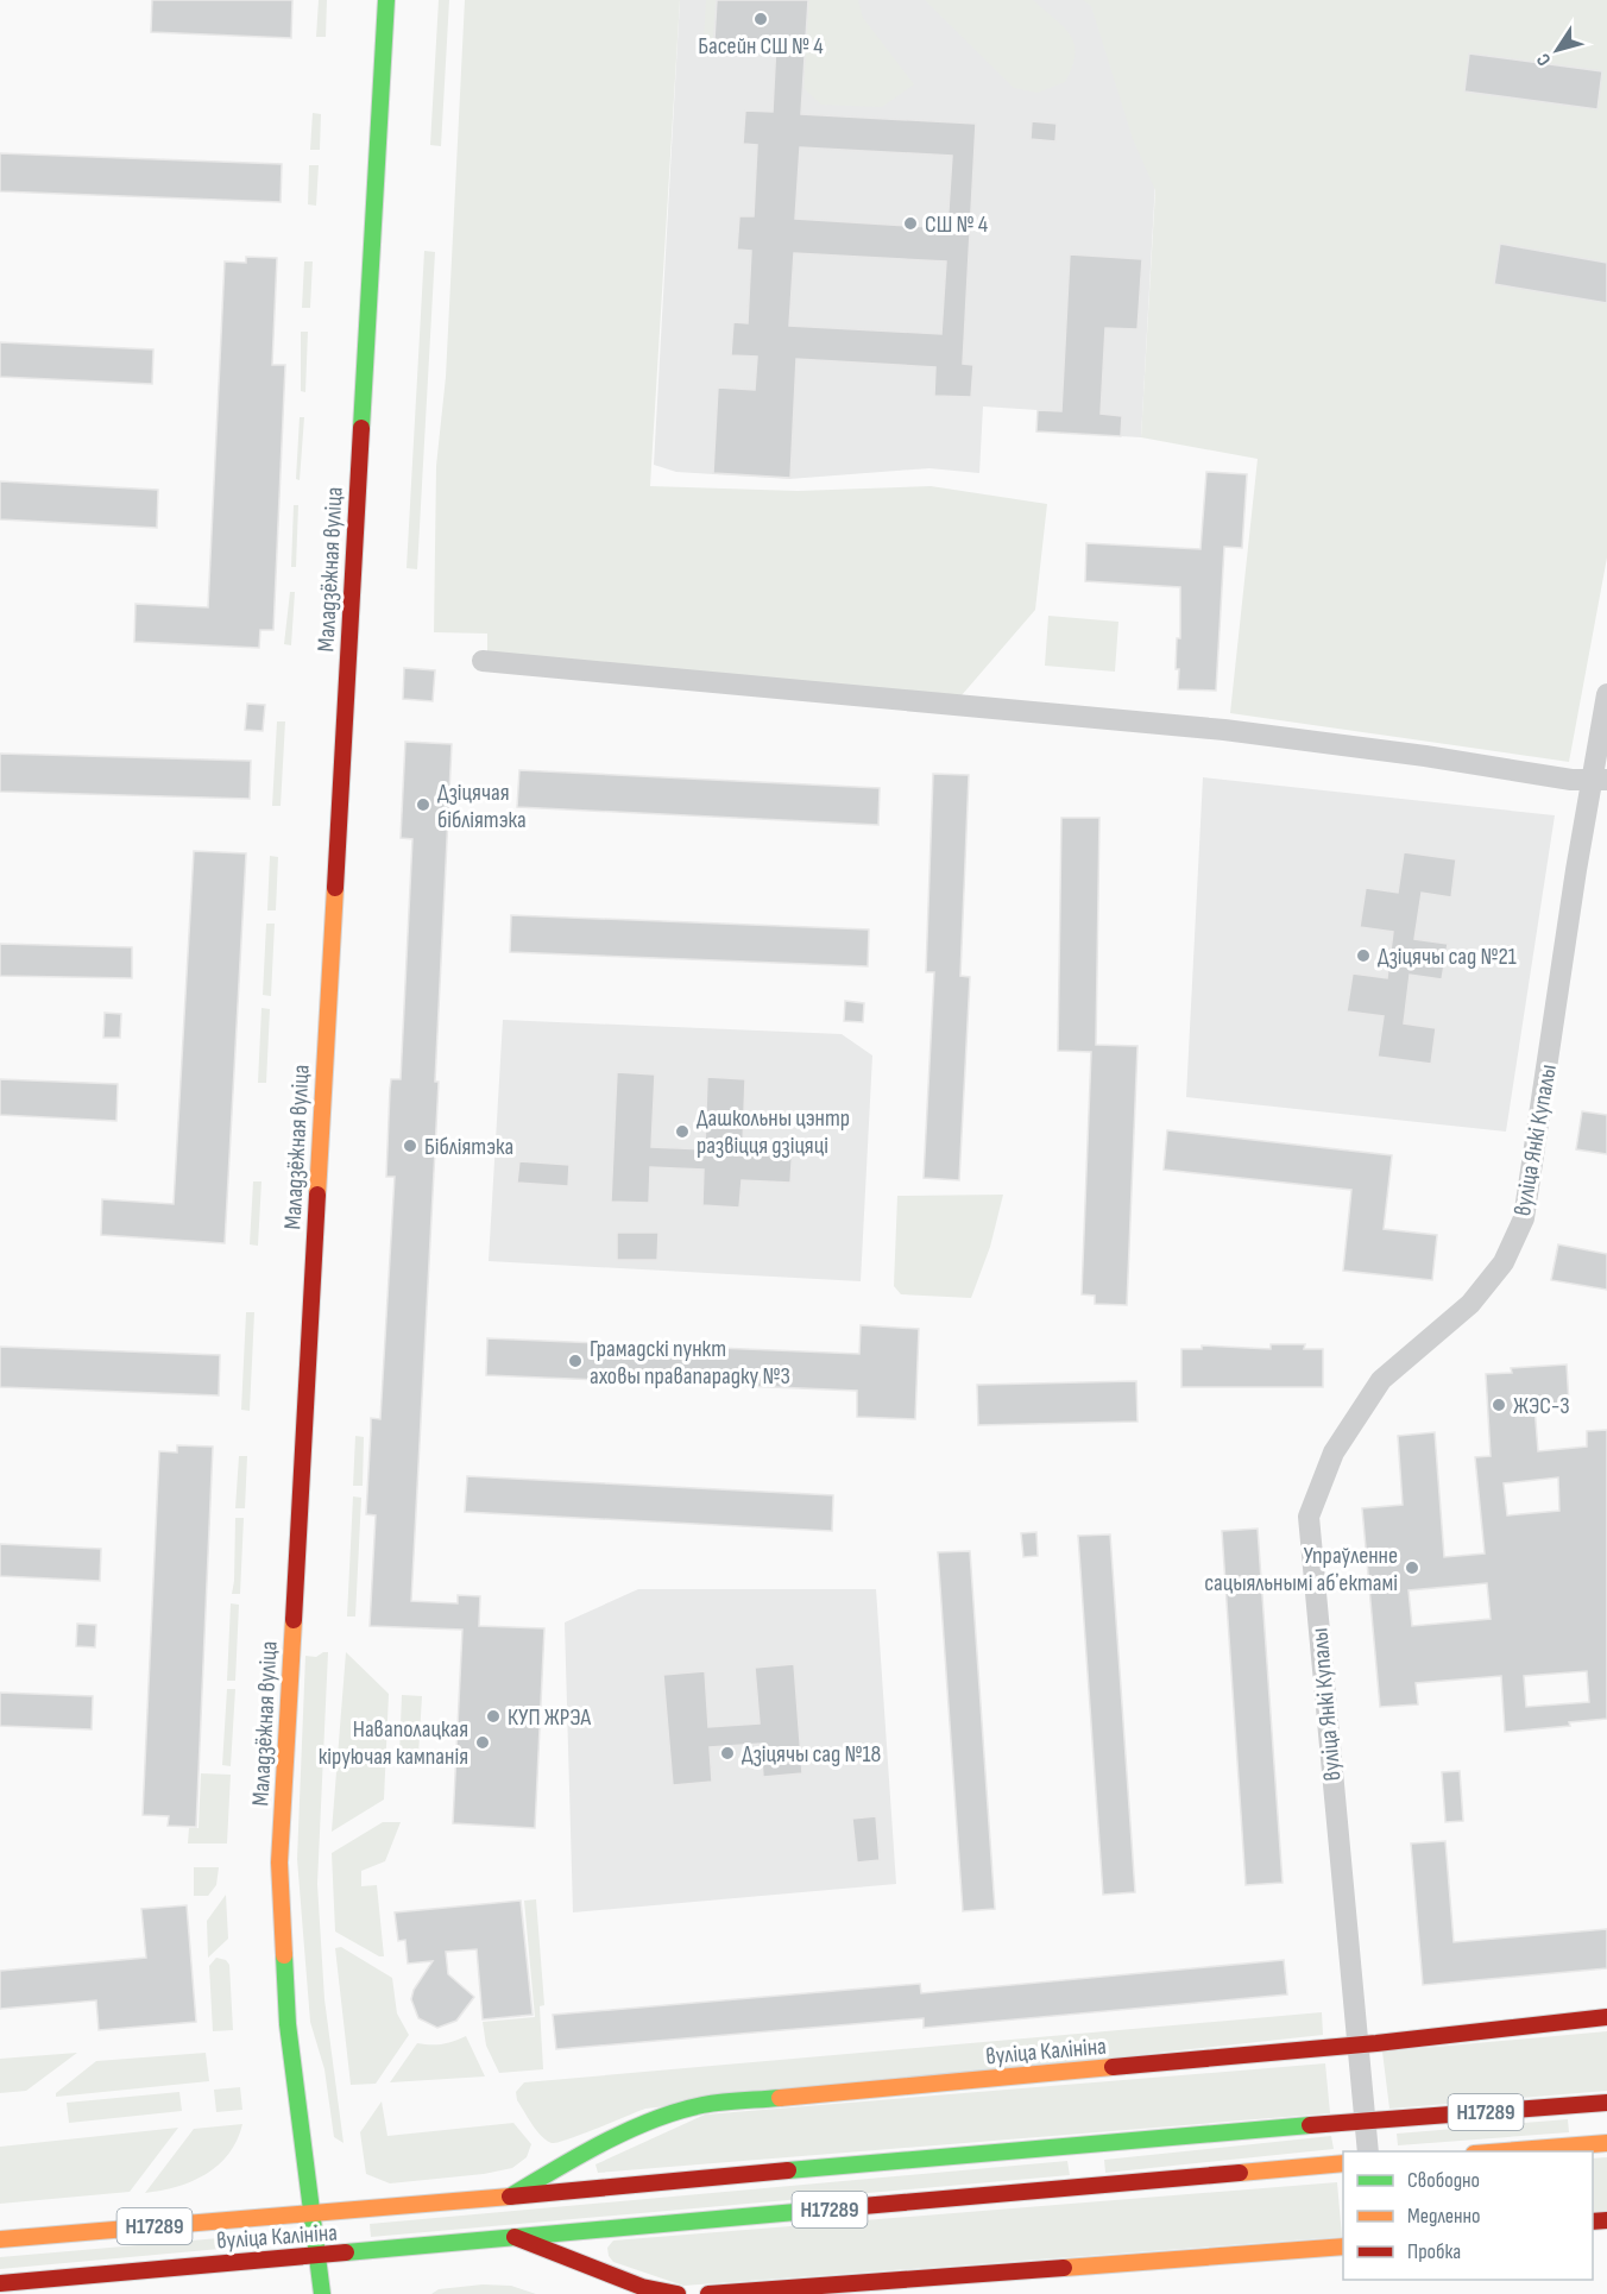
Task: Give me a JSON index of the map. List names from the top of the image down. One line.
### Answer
{"streets":{"main road":["Маладзёжная вуліца","вуліца Калініна","Н17289"],"street":["вуліца Янкі Купалы"]},"crossings":[["Маладзёжная вуліца","вуліца Калініна"],["вуліца Янкі Купалы","вуліца Калініна"]],"places":["Басейн СШ № 4","СШ № 4","Дзіцячая бібліятэка","Дзіцячы сад №21","Дашкольны цэнтр развіцця дзіцяці","Бібліятэка","Грамадскі пункт аховы правапарадку №3","ЖЭС-3","Упраўленне сацыяльнымі абʼектамі","КУП ЖРЭА","Наваполацкая кіруючая кампанія","Дзіцячы сад №18"],"legend":["Свободно","Медленно","Пробка"],"north":"bottom left"}
